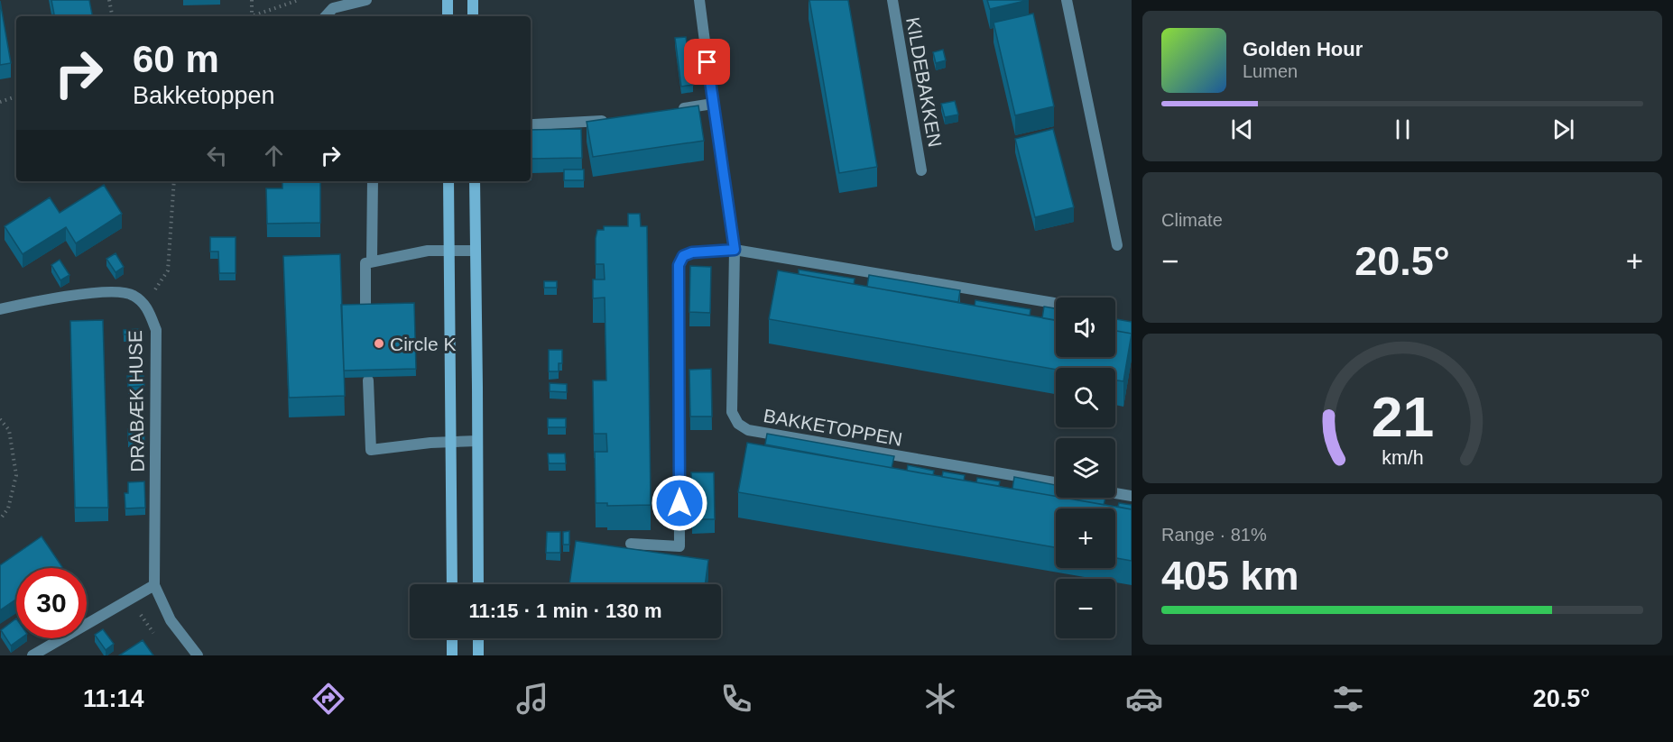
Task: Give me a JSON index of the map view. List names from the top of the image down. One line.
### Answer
{"streets":{"street":["KILDEBAKKEN","DRABÆK HUSE","BAKKETOPPEN"]},"places":["Circle K"],"page":{"turn":["60 m","Bakketoppen"],"song":["Golden Hour","Lumen"],"tile":["Climate",["Range · 81%","405 km"]],"heat":["−","20.5°","+"],"map_buttons":["+","−"],"limit":"30","trip":"11:15 · 1 min · 130 m","tabs":["11:14","20.5°"],"gauge":["21","km/h"]}}
